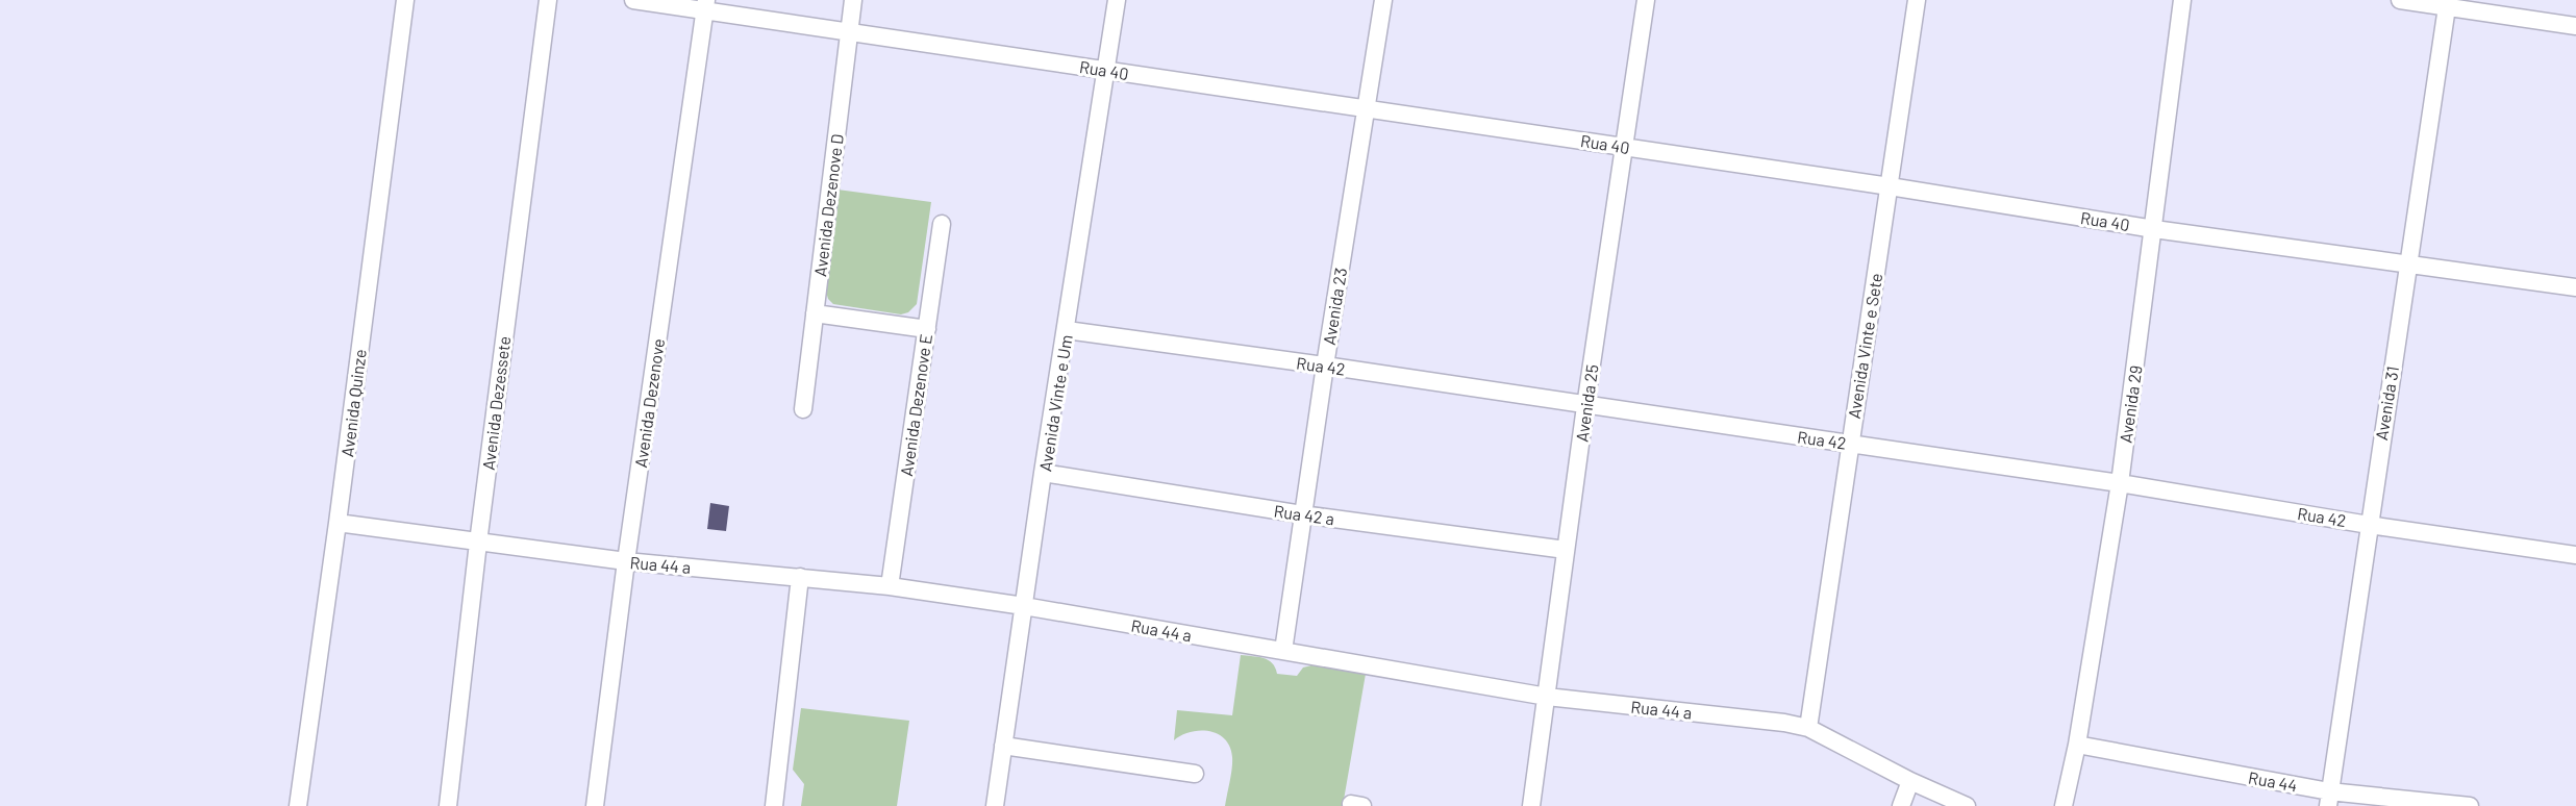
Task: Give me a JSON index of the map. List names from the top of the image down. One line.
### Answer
{"streets":{"street":["Rua 40","Avenida Dezenove D","Avenida 23","Avenida Vinte e Sete","Rua 42","Avenida Quinze","Avenida Dezessete","Avenida Dezenove","Avenida Vinte e Um","Avenida 25","Avenida 31","Avenida 29","Avenida Dezenove E","Rua 42 a","Rua 44 a","Rua 44"]},"crossings":[["Rua 40","Avenida Dezenove D"],["Rua 40","Avenida 23"],["Rua 40","Avenida Vinte e Sete"],["Rua 40","Avenida Dezenove"],["Rua 40","Avenida Vinte e Um"],["Rua 40","Avenida 25"],["Rua 40","Avenida 31"],["Rua 40","Avenida 29"],["Avenida 23","Rua 42"],["Avenida 23","Rua 42 a"],["Avenida 23","Rua 44 a"],["Avenida Vinte e Sete","Rua 42"],["Avenida Vinte e Sete","Rua 44 a"],["Rua 42","Avenida Vinte e Um"],["Rua 42","Avenida 25"],["Rua 42","Avenida 31"],["Rua 42","Avenida 29"],["Avenida Quinze","Rua 44 a"],["Avenida Dezessete","Rua 44 a"],["Avenida Dezenove","Rua 44 a"],["Avenida Vinte e Um","Rua 42 a"],["Avenida Vinte e Um","Rua 44 a"],["Avenida 25","Rua 42 a"],["Avenida 25","Rua 44 a"],["Avenida 31","Rua 44"],["Avenida 29","Rua 44"],["Avenida Dezenove E","Rua 44 a"]]}
